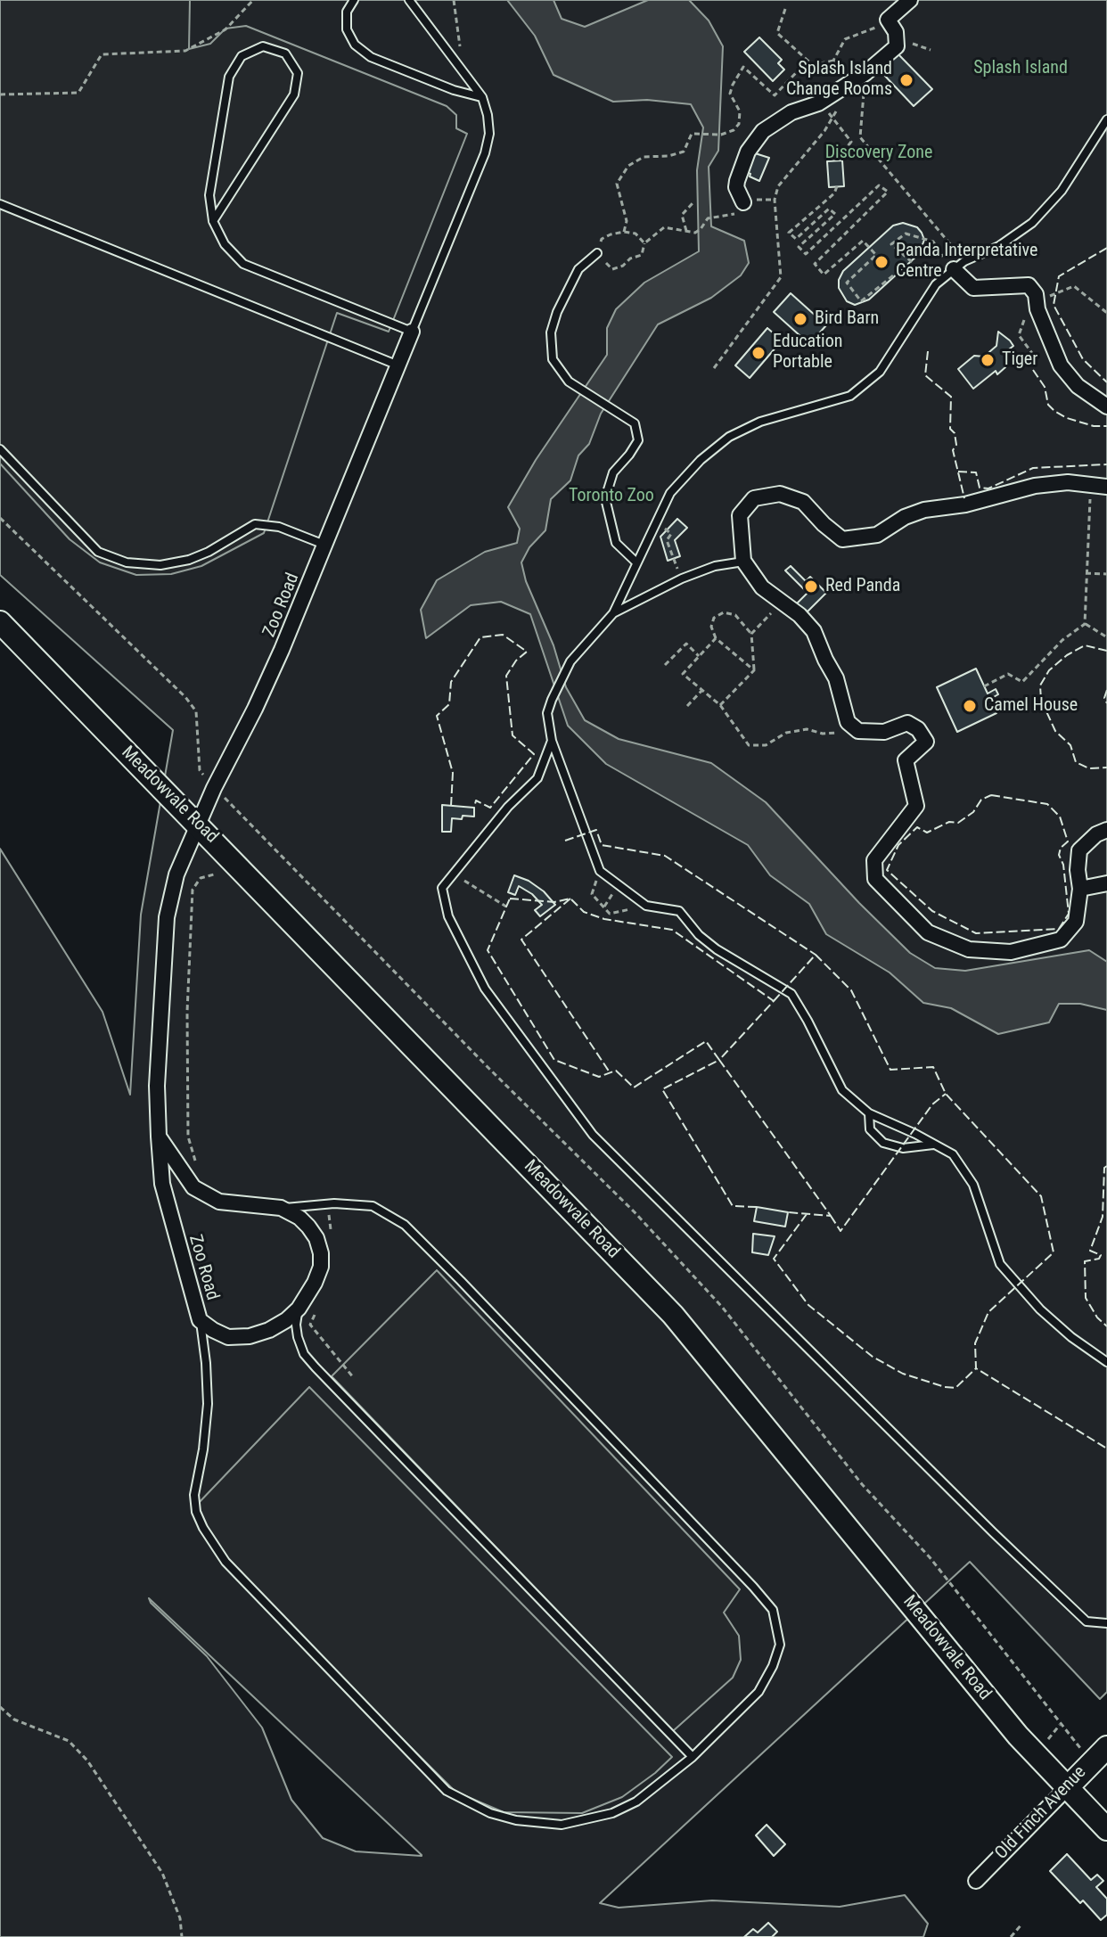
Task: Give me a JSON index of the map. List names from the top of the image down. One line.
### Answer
{"streets":{"main road":["Meadowvale Road","Old Finch Avenue"],"street":["Zoo Road"]},"crossings":[["Zoo Road","Meadowvale Road"],["Meadowvale Road","Old Finch Avenue"]],"parks":["Splash Island","Discovery Zone","Toronto Zoo"],"places":["Splash Island Change Rooms","Panda Interpretative Centre","Bird Barn","Education Portable","Tiger","Red Panda","Camel House"]}
